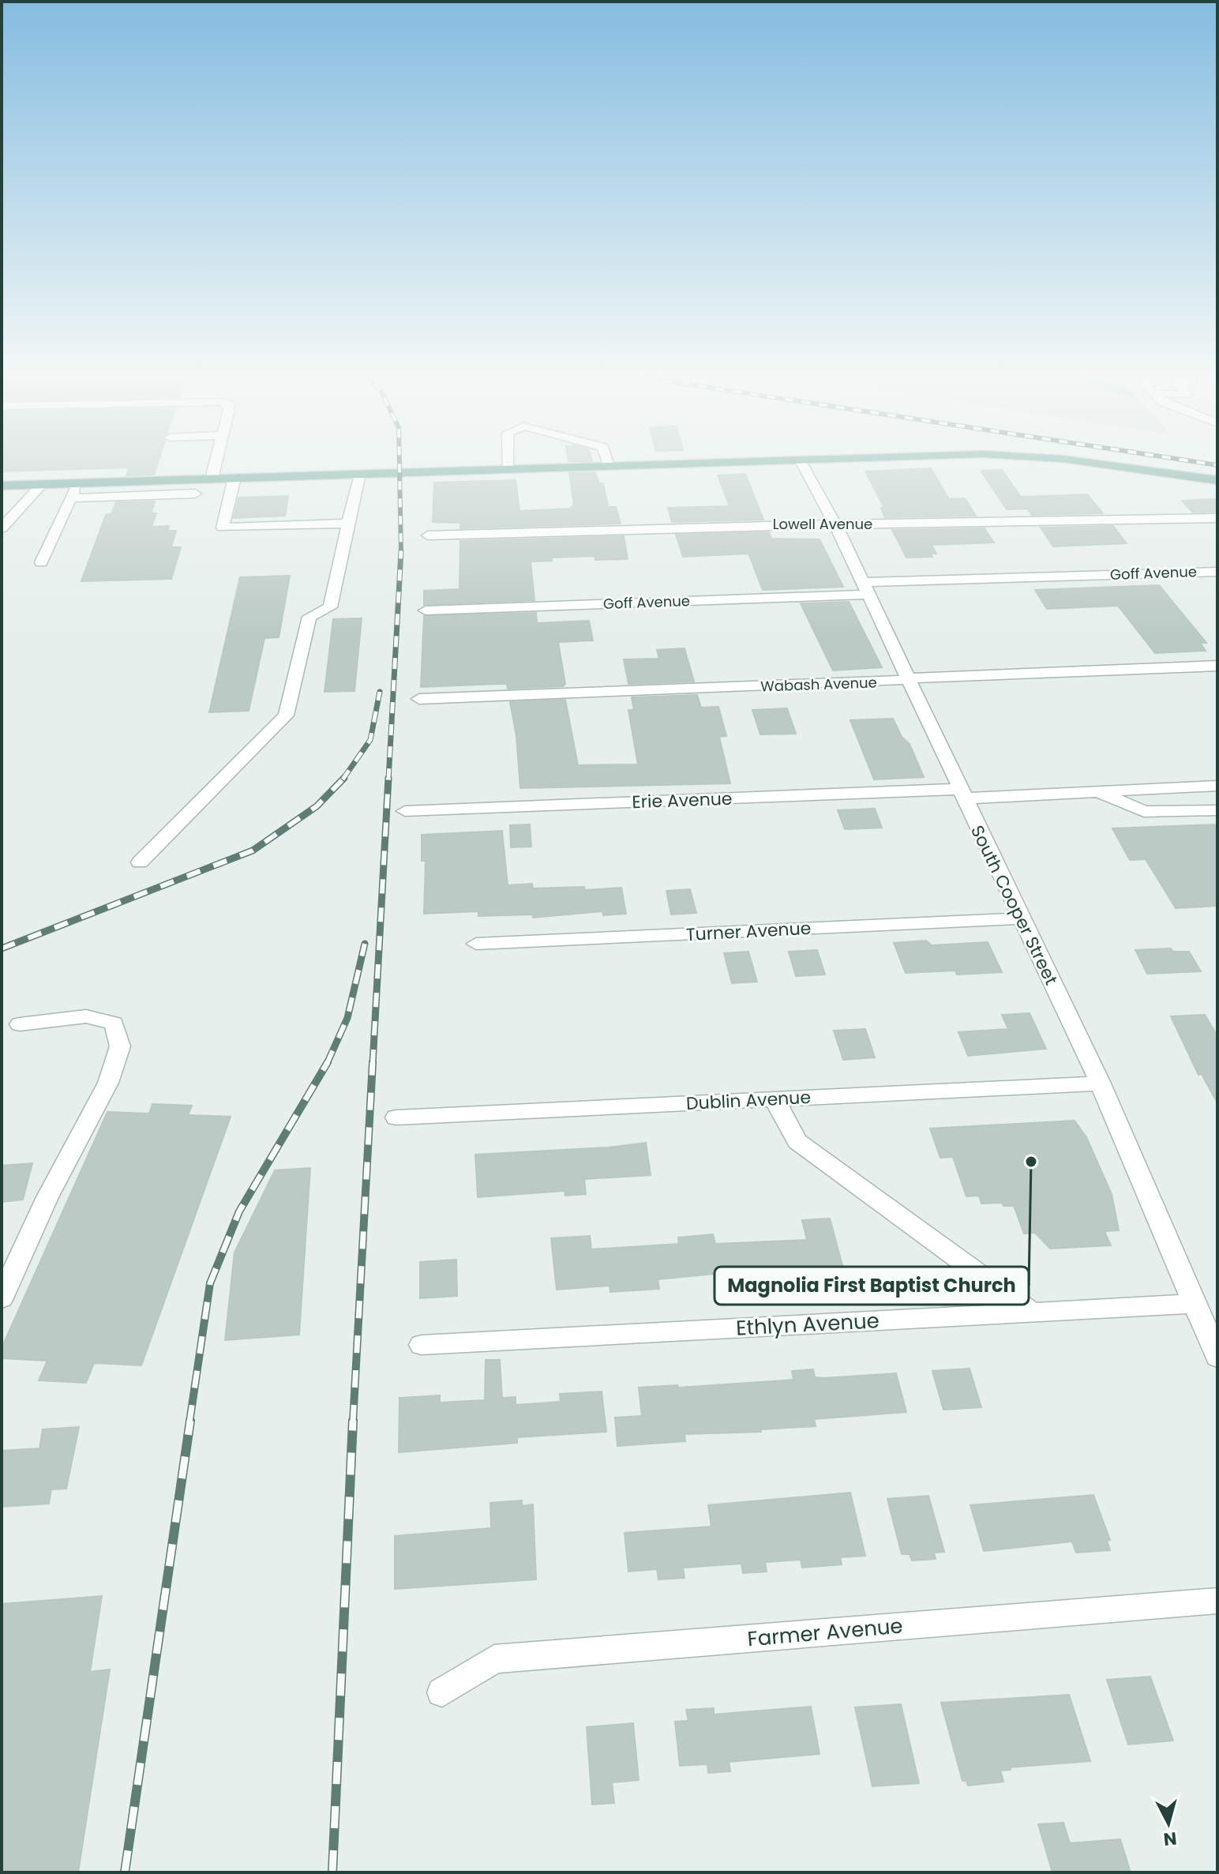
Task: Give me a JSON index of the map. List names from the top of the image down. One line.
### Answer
{"streets":{"street":["Lowell Avenue","Goff Avenue","Wabash Avenue","Erie Avenue","South Cooper Street","Turner Avenue","Dublin Avenue","Ethlyn Avenue","Farmer Avenue"]},"crossings":[["Lowell Avenue","South Cooper Street"],["Goff Avenue","South Cooper Street"],["Wabash Avenue","South Cooper Street"],["Erie Avenue","South Cooper Street"],["South Cooper Street","Turner Avenue"],["South Cooper Street","Dublin Avenue"],["South Cooper Street","Ethlyn Avenue"]],"places":["Magnolia First Baptist Church"],"north":"bottom"}
